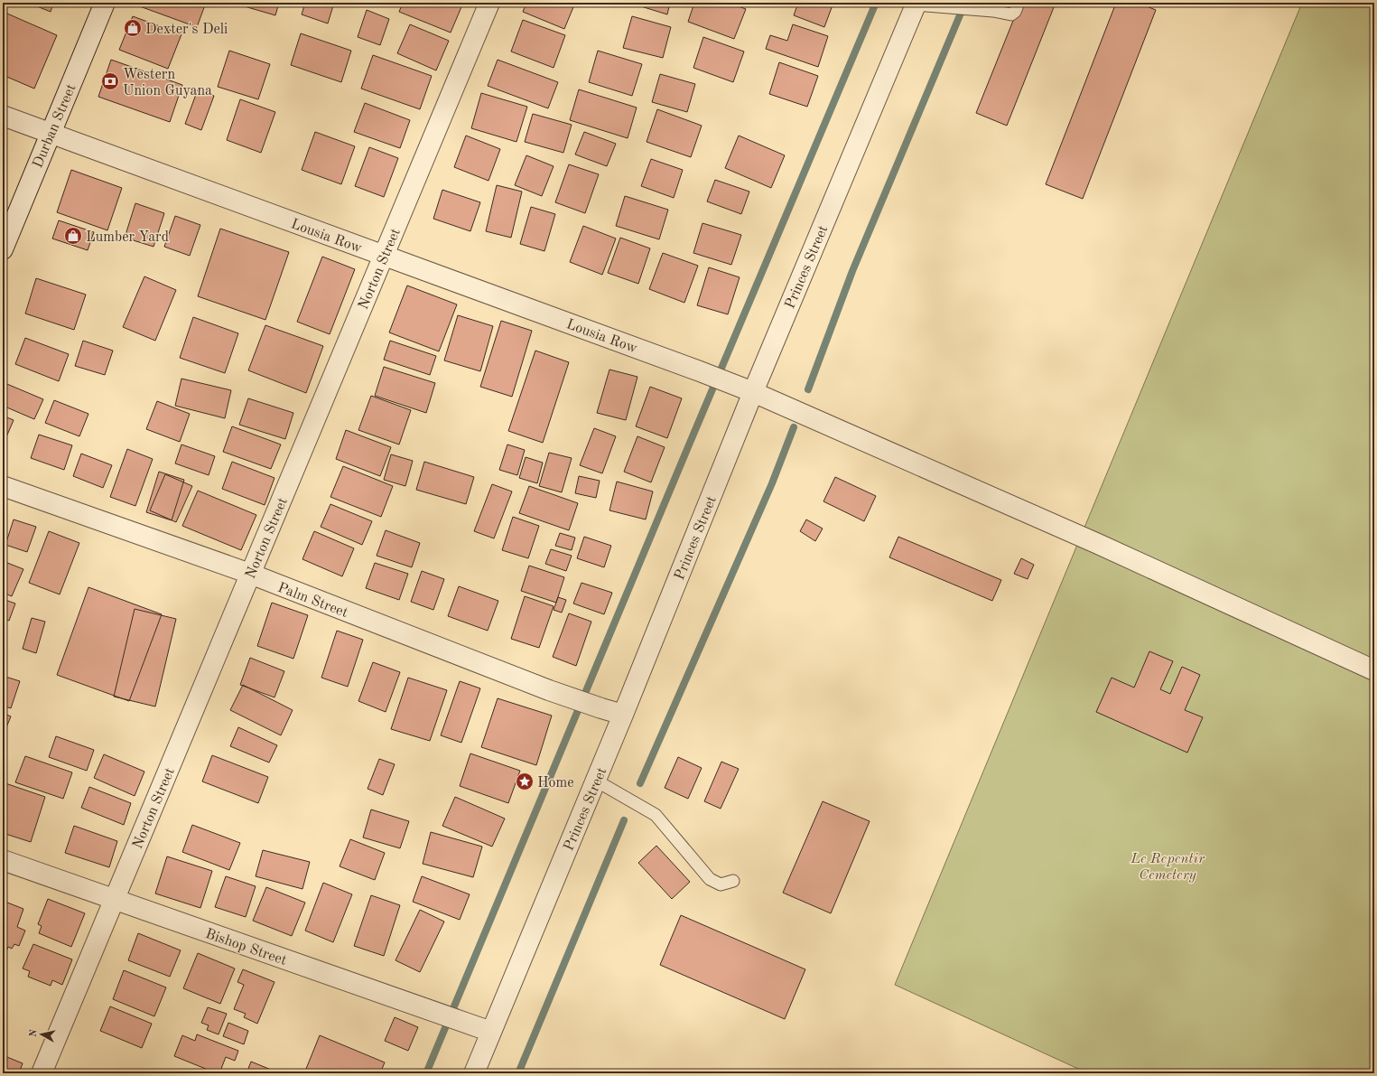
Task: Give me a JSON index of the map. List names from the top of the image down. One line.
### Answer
{"streets":{"street":["Durban Street","Lousia Row","Princes Street","Norton Street","Palm Street","Bishop Street"]},"crossings":[["Durban Street","Lousia Row"],["Lousia Row","Princes Street"],["Lousia Row","Norton Street"],["Princes Street","Palm Street"],["Princes Street","Bishop Street"],["Norton Street","Palm Street"],["Norton Street","Bishop Street"]],"parks":["Le Repentir Cemetery"],"places":{"shop":["Dexter's Deli","Lumber Yard"],"bank":["Western Union Guyana"],"place":["Home"]},"north":"left"}
